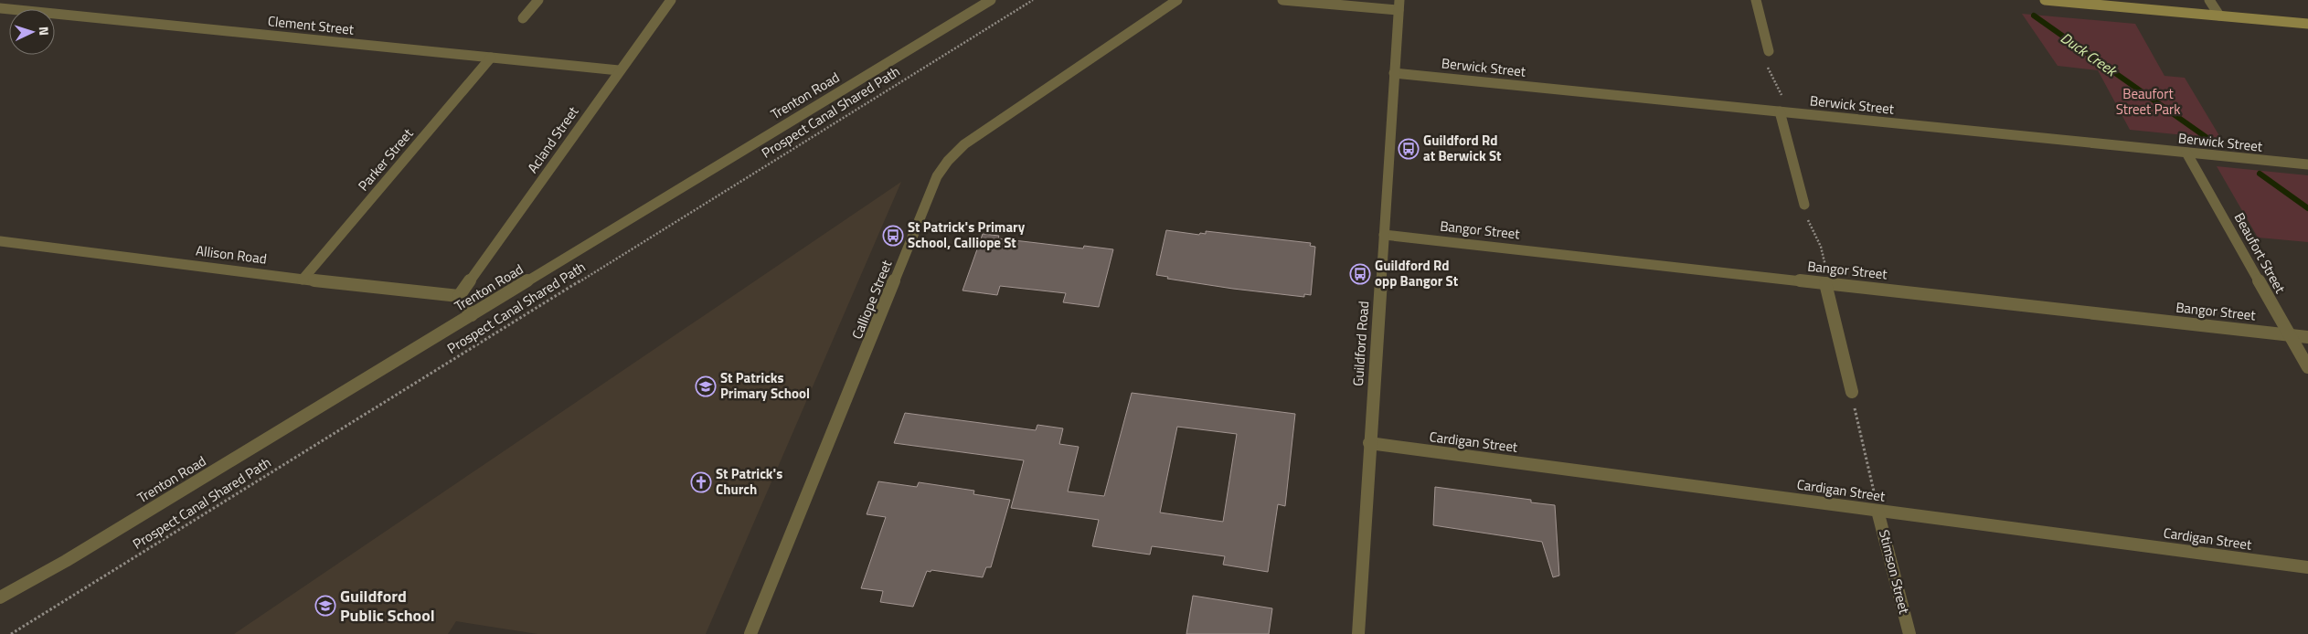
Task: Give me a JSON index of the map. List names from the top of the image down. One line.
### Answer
{"streets":{"street":["Clement Street","Berwick Street","Trenton Road","Acland Street","Parker Street","Bangor Street","Beaufort Street","Allison Road","Calliope Street","Guildford Road","Cardigan Street","Stimson Street"],"path":["Prospect Canal Shared Path"]},"crossings":[["Clement Street","Acland Street"],["Clement Street","Parker Street"],["Berwick Street","Beaufort Street"],["Berwick Street","Guildford Road"],["Acland Street","Allison Road"],["Parker Street","Allison Road"],["Bangor Street","Beaufort Street"],["Bangor Street","Guildford Road"],["Guildford Road","Cardigan Street"],["Cardigan Street","Stimson Street"]],"water":["Duck Creek"],"parks":["Beaufort Street Park"],"places":{"bus stop":["Guildford Rd at Berwick St","St Patrick's Primary School, Calliope St","Guildford Rd opp Bangor St"],"school or university":["St Patricks Primary School","Guildford Public School"],"church":["St Patrick's Church"]},"north":"right"}
